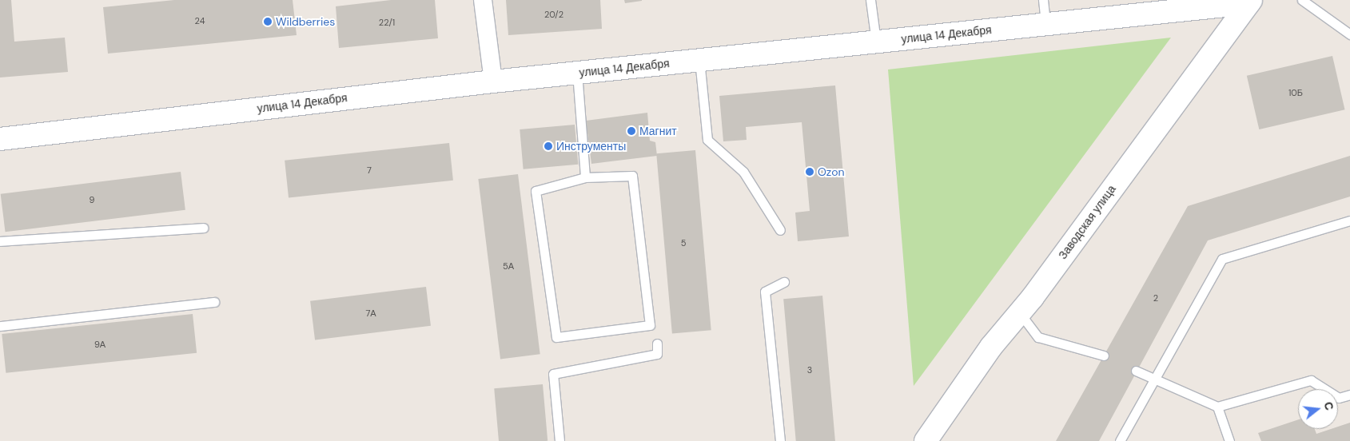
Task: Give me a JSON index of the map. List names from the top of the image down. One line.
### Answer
{"streets":{"main road":["улица 14 Декабря","Заводская улица"]},"crossings":[["улица 14 Декабря","Заводская улица"]],"places":["Wildberries","Магнит","Инструменты","Ozon"],"house_numbers":["20/2","24","22/1","10Б","7","9","5","5А","2","7А","9А","3"],"north":"right"}
